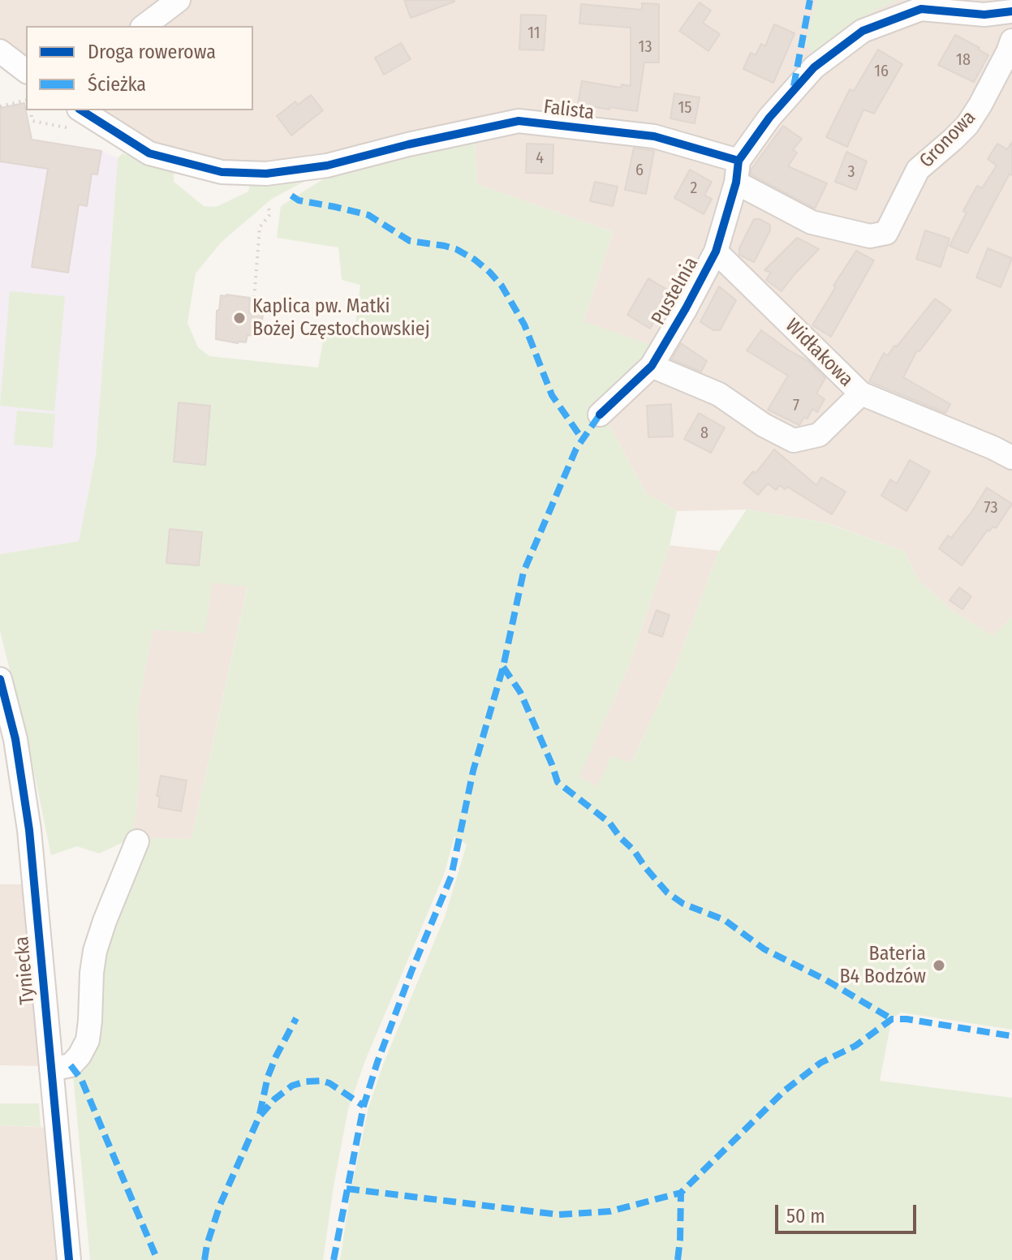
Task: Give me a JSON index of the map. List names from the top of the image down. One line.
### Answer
{"streets":{"street":["Falista","Gronowa","Pustelnia","Widłakowa","Tyniecka"]},"crossings":[["Falista","Gronowa"],["Falista","Pustelnia"],["Gronowa","Pustelnia"],["Pustelnia","Widłakowa"]],"places":["Kaplica pw. Matki Bożej Częstochowskiej","Bateria B4 Bodzów"],"house_numbers":["11","13","18","16","15","4","6","3","2","7","8","73"],"legend":["Droga rowerowa","Ścieżka"],"scale_bar":"50 m"}
